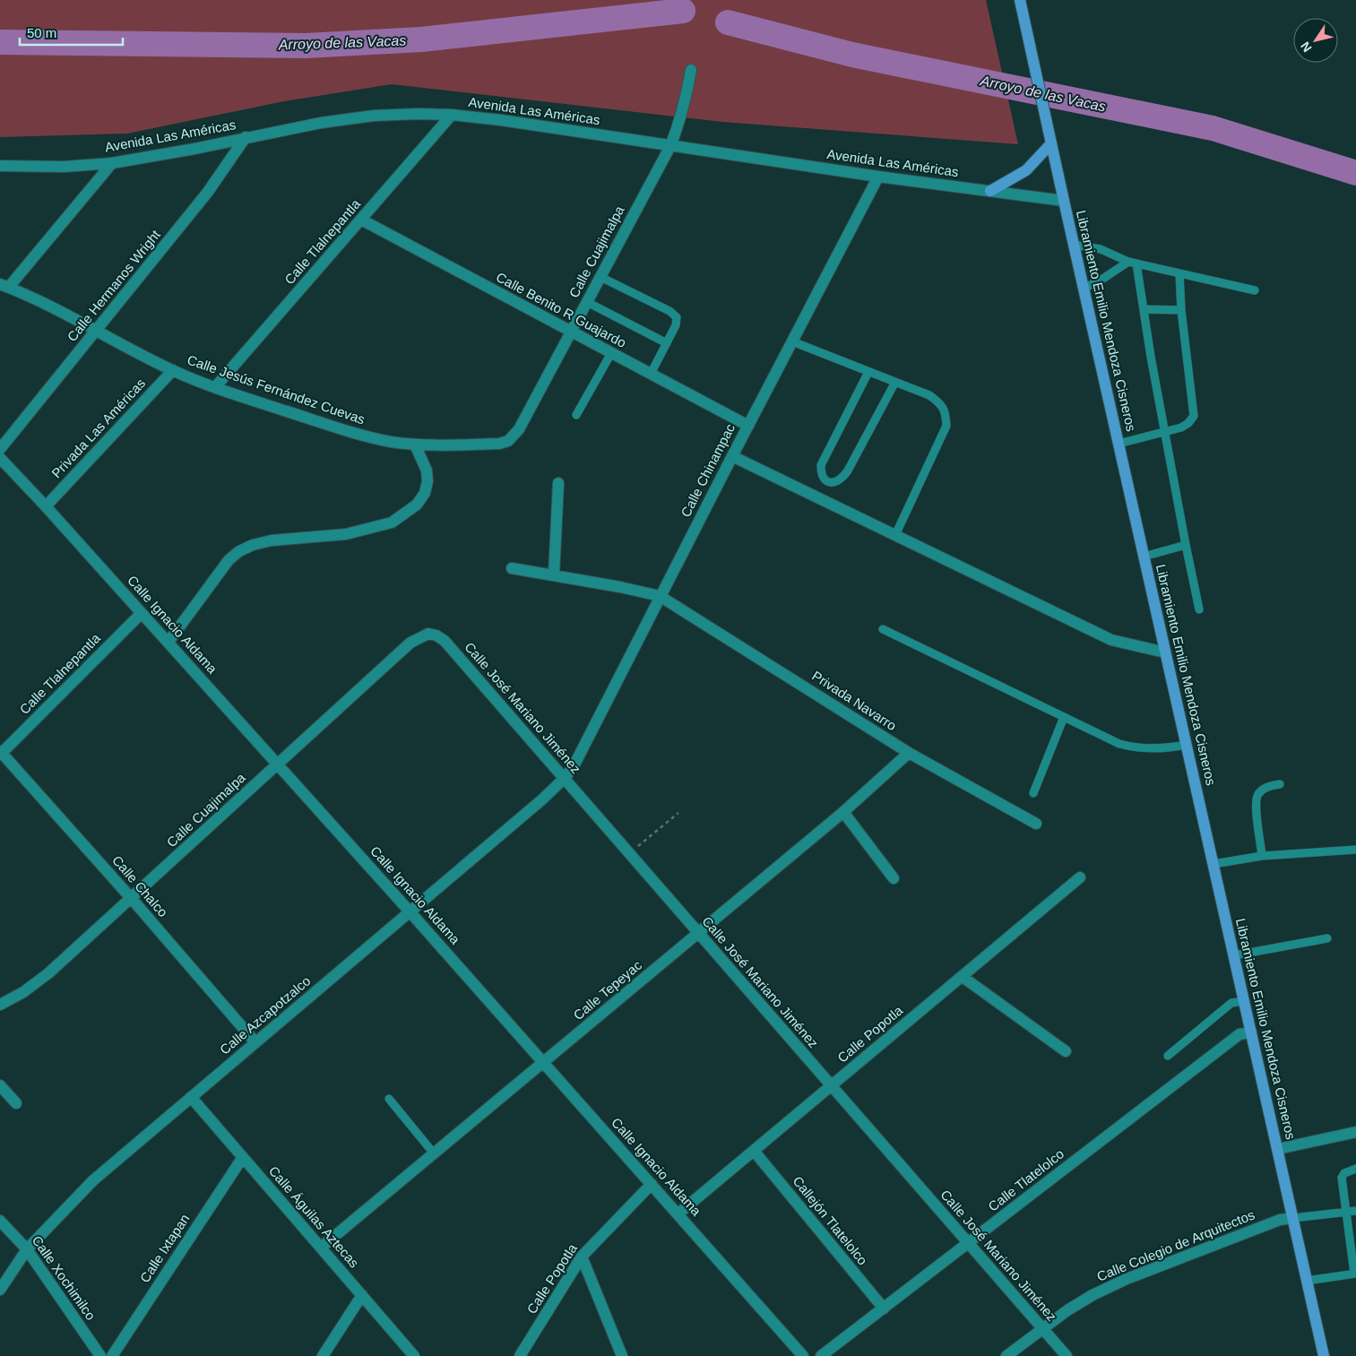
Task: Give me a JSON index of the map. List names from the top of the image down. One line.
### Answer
{"streets":{"main road":["Libramiento Emilio Mendoza Cisneros"],"street":["Avenida Las Américas","Calle Tlalnepantla","Calle Cuajimalpa","Calle Hermanos Wright","Calle Benito R Guajardo","Calle Jesús Fernández Cuevas","Privada Las Américas","Calle Chinampac","Calle Ignacio Aldama","Privada Navarro","Calle José Mariano Jiménez","Calle Chalco","Calle Tepeyac","Calle Azcapotzalco","Calle Popotla","Calle Tlatelolco","Calle Águilas Aztecas","Callejón Tlatelolco","Calle Colegio de Arquitectos","Calle Ixtapan","Calle Xochimilco"]},"crossings":[["Avenida Las Américas","Calle Tlalnepantla"],["Avenida Las Américas","Calle Cuajimalpa"],["Avenida Las Américas","Calle Hermanos Wright"],["Avenida Las Américas","Libramiento Emilio Mendoza Cisneros"],["Avenida Las Américas","Calle Chinampac"],["Calle Tlalnepantla","Calle Benito R Guajardo"],["Calle Tlalnepantla","Calle Jesús Fernández Cuevas"],["Calle Tlalnepantla","Calle Ignacio Aldama"],["Calle Tlalnepantla","Calle Chalco"],["Calle Cuajimalpa","Calle Benito R Guajardo"],["Calle Cuajimalpa","Calle Jesús Fernández Cuevas"],["Calle Cuajimalpa","Calle Ignacio Aldama"],["Calle Cuajimalpa","Calle José Mariano Jiménez"],["Calle Cuajimalpa","Calle Chalco"],["Calle Hermanos Wright","Calle Jesús Fernández Cuevas"],["Calle Benito R Guajardo","Calle Chinampac"],["Libramiento Emilio Mendoza Cisneros","Calle Tlatelolco"],["Libramiento Emilio Mendoza Cisneros","Calle Colegio de Arquitectos"],["Calle Jesús Fernández Cuevas","Privada Las Américas"],["Privada Las Américas","Calle Ignacio Aldama"],["Calle Chinampac","Privada Navarro"],["Calle Chinampac","Calle José Mariano Jiménez"],["Calle Chinampac","Calle Azcapotzalco"],["Calle Ignacio Aldama","Calle Tepeyac"],["Calle Ignacio Aldama","Calle Azcapotzalco"],["Calle Ignacio Aldama","Calle Popotla"],["Privada Navarro","Calle Tepeyac"],["Calle José Mariano Jiménez","Calle Tepeyac"],["Calle José Mariano Jiménez","Calle Azcapotzalco"],["Calle José Mariano Jiménez","Calle Popotla"],["Calle José Mariano Jiménez","Calle Tlatelolco"],["Calle José Mariano Jiménez","Calle Colegio de Arquitectos"],["Calle Chalco","Calle Azcapotzalco"],["Calle Tepeyac","Calle Águilas Aztecas"],["Calle Azcapotzalco","Calle Águilas Aztecas"],["Calle Azcapotzalco","Calle Xochimilco"],["Calle Popotla","Callejón Tlatelolco"],["Calle Tlatelolco","Callejón Tlatelolco"],["Calle Águilas Aztecas","Calle Ixtapan"]],"water":["Arroyo de las Vacas"],"scale_bar":"50 m","north":"bottom left"}
